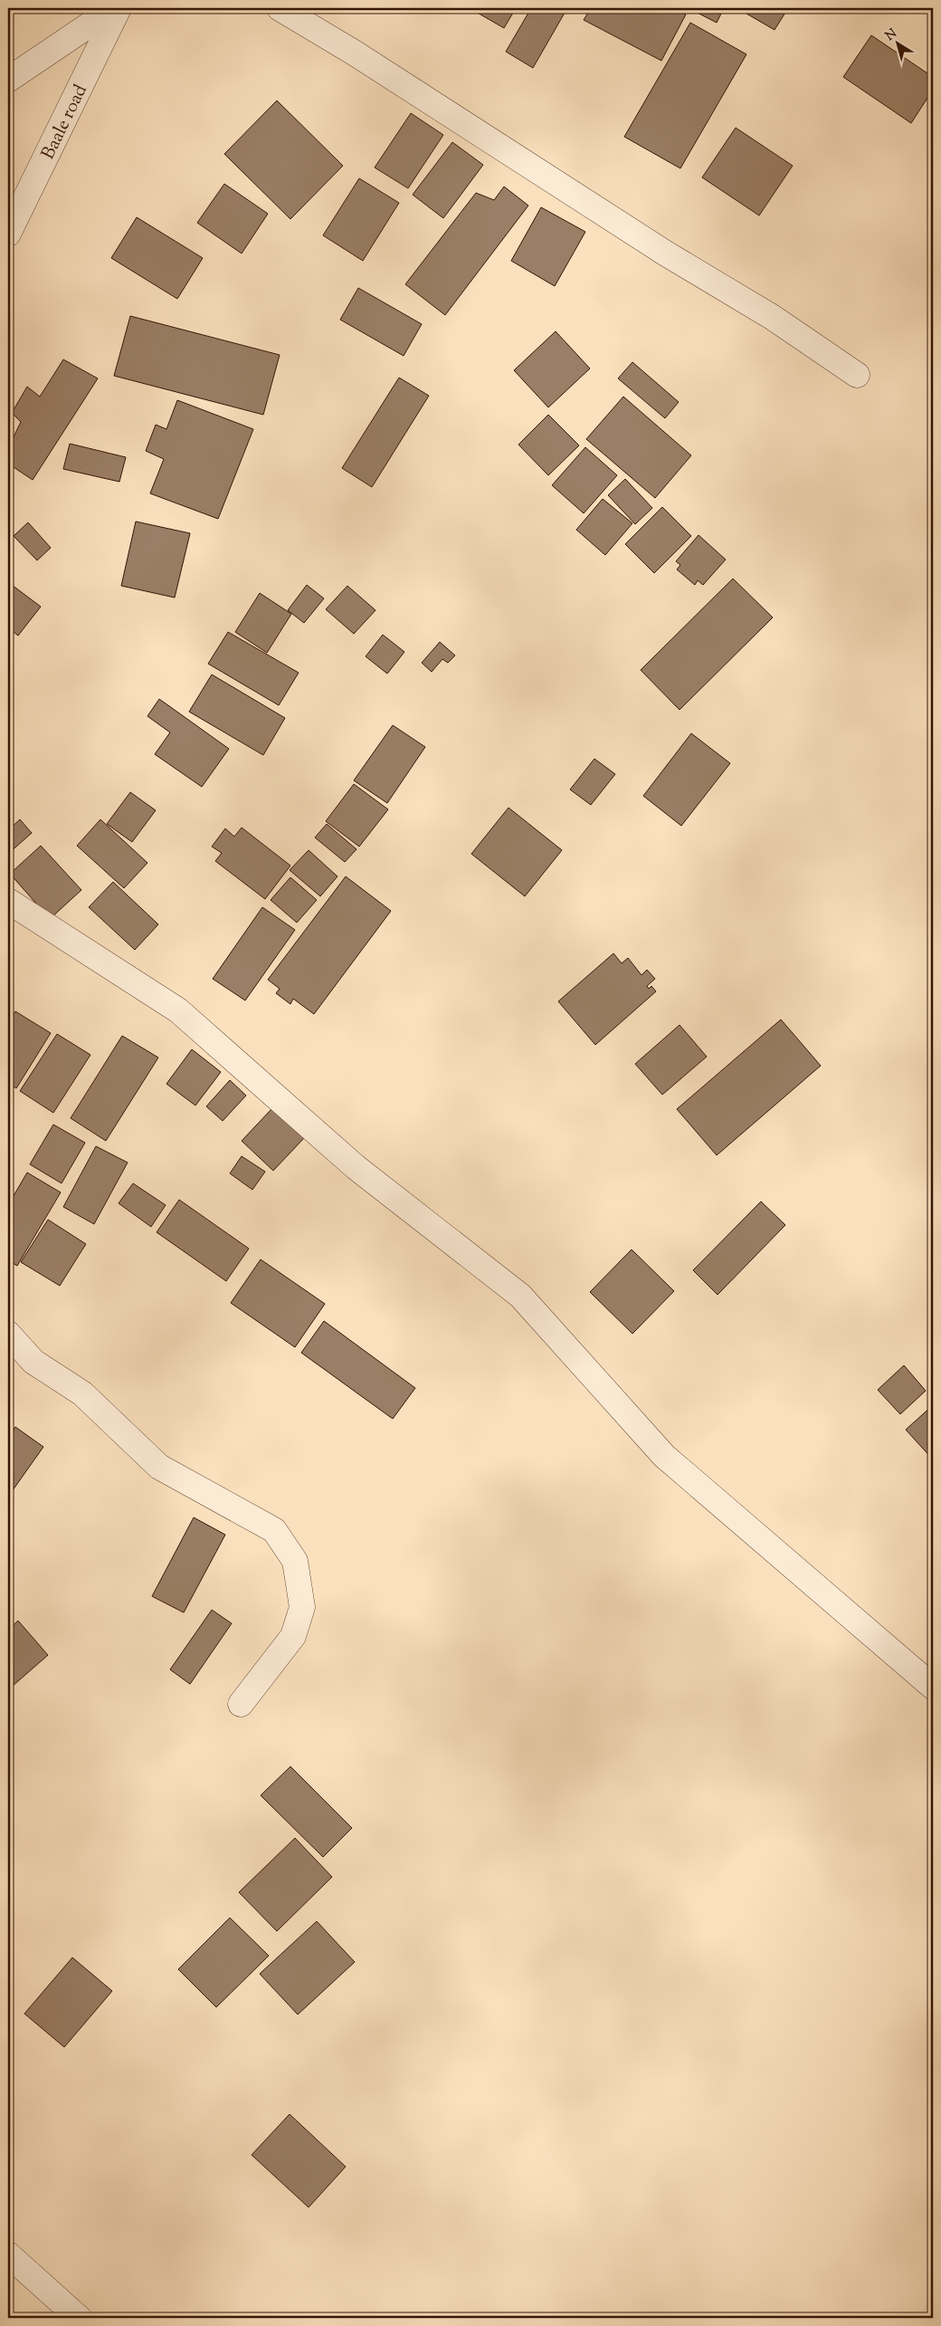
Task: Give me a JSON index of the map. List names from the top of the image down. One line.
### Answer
{"streets":{"street":["Baale road"]},"north":"top left"}
